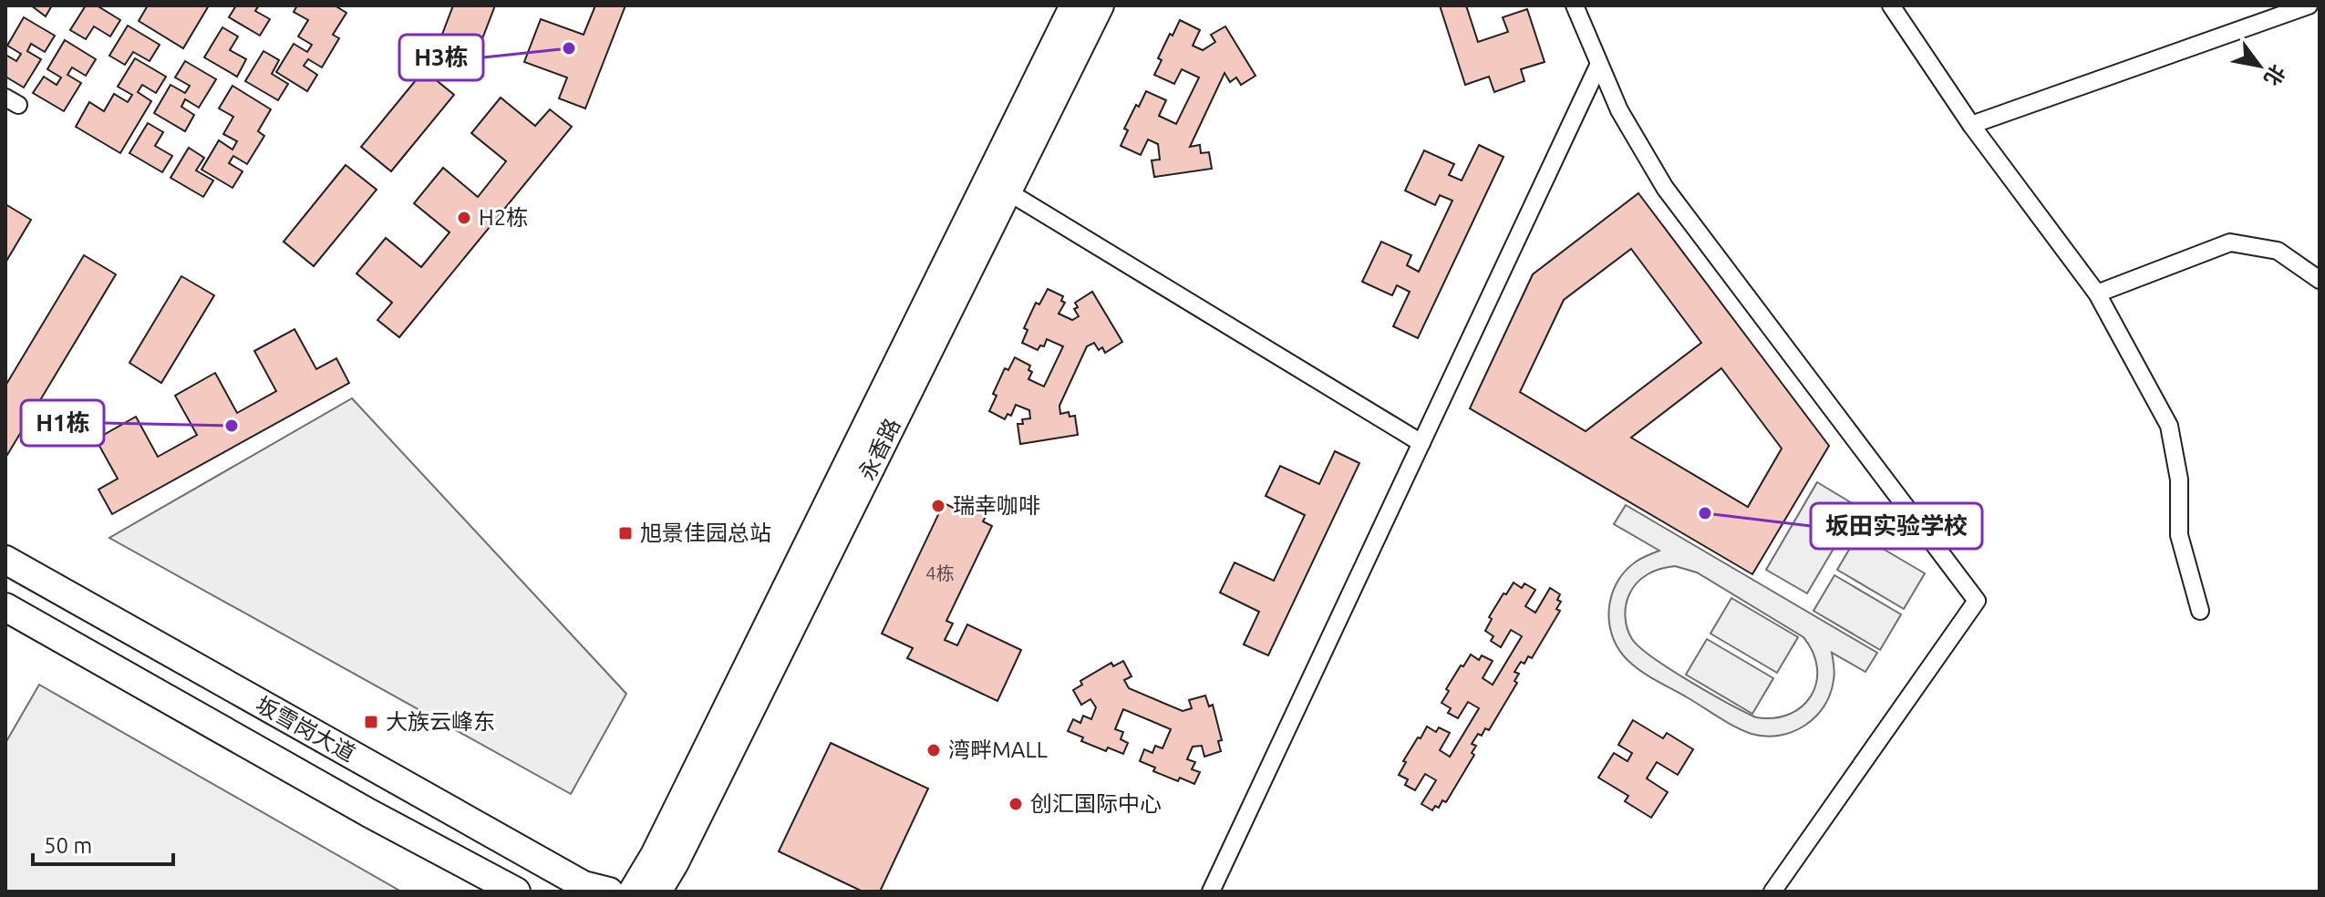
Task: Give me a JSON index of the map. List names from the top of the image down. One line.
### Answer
{"streets":{"main road":["永香路","坂雪岗大道"]},"places":{"other":["H3栋","H2栋","H1栋","瑞幸咖啡","坂田实验学校","湾畔MALL","创汇国际中心"],"transit":["旭景佳园总站","大族云峰东"]},"house_numbers":["4栋"],"scale_bar":"50 m","north":"bottom right"}
